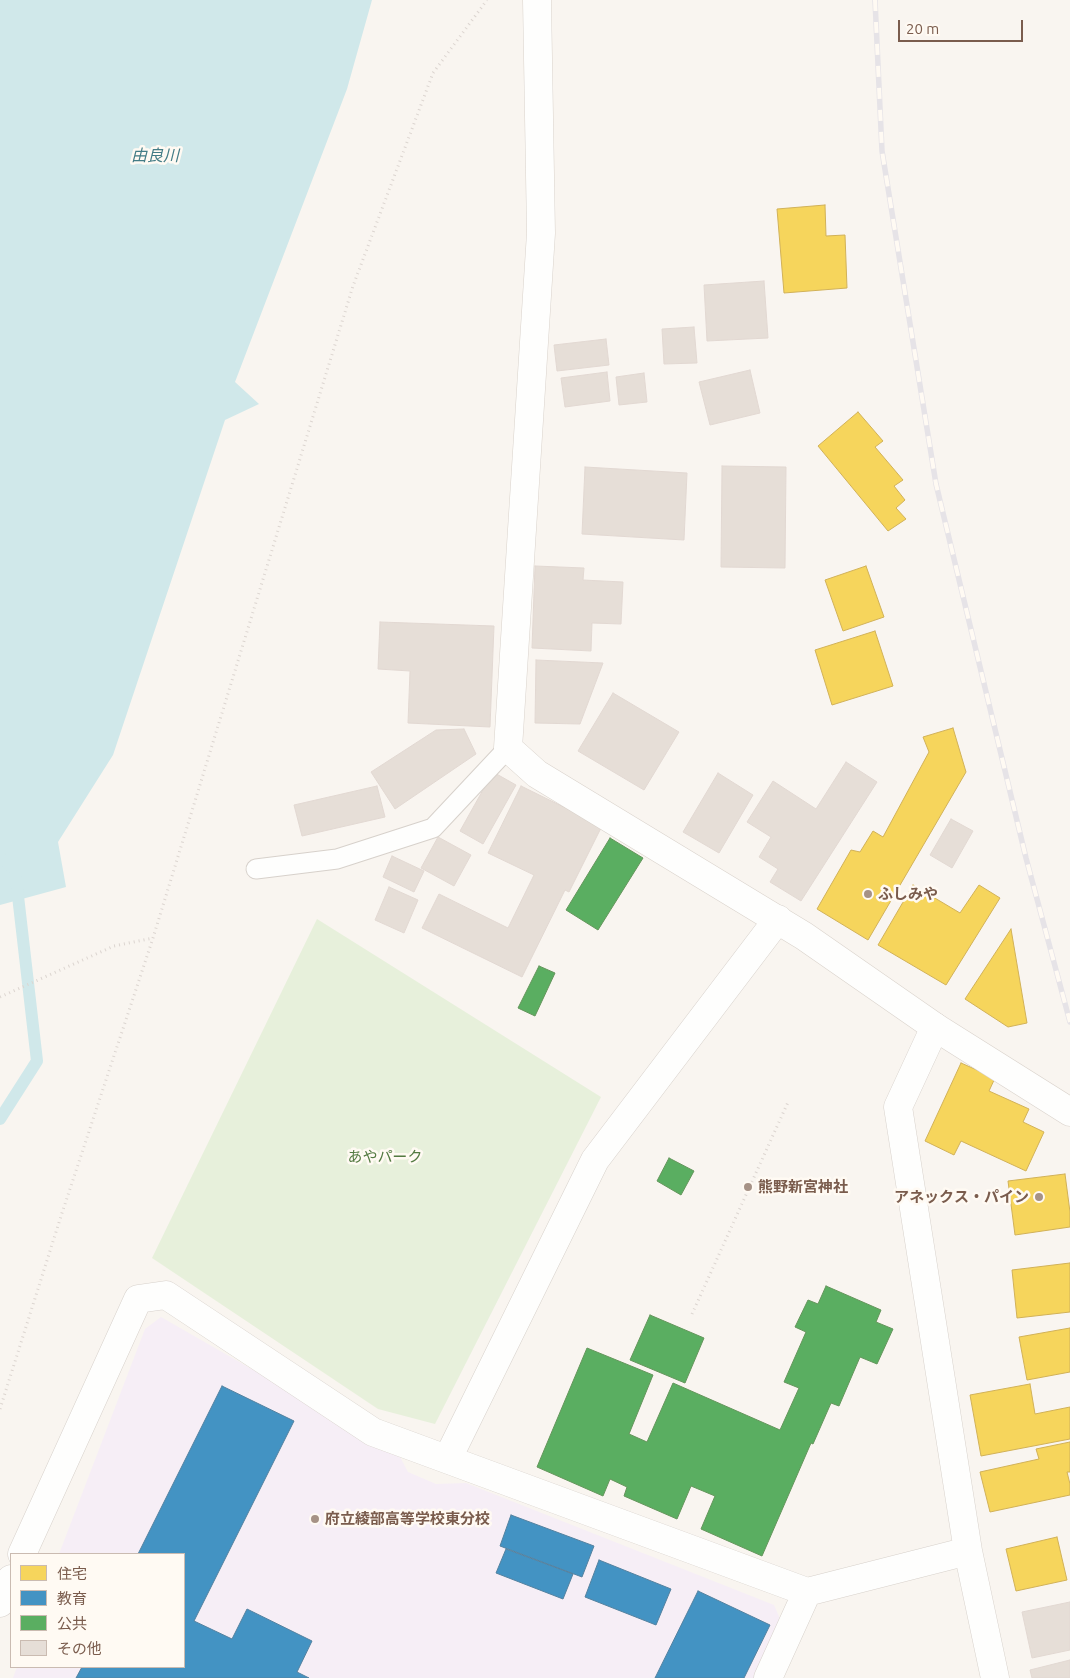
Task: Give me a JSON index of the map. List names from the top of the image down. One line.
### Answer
{"water":["由良川"],"parks":["あやパーク"],"places":["ふしみや","熊野新宮神社","アネックス・パイン","府立綾部高等学校東分校"],"legend":["住宅","教育","公共","その他"],"scale_bar":"20 m"}
